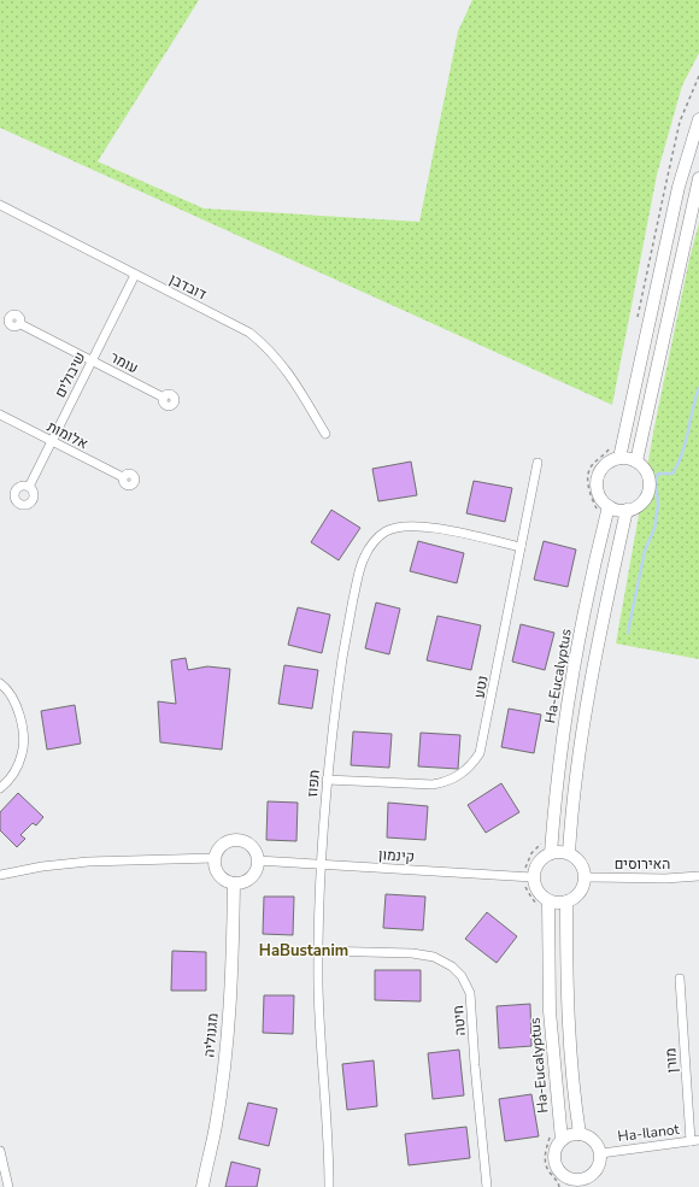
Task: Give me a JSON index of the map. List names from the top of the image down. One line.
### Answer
{"streets":{"main road":["Ha-Eucalyptus","מגנוליה"],"street":["דובדבן","עומר","שיבולים","אלומות","נטע","תפוז","קינמון","האירוסים","חיטה","מורן","Ha-Ilanot"]},"crossings":[["דובדבן","שיבולים"],["עומר","שיבולים"],["שיבולים","אלומות"],["Ha-Eucalyptus","קינמון"],["Ha-Eucalyptus","האירוסים"],["Ha-Eucalyptus","Ha-Ilanot"],["נטע","תפוז"],["תפוז","קינמון"],["תפוז","חיטה"],["קינמון","האירוסים"],["קינמון","מגנוליה"],["מורן","Ha-Ilanot"]],"districts":["HaBustanim"]}
